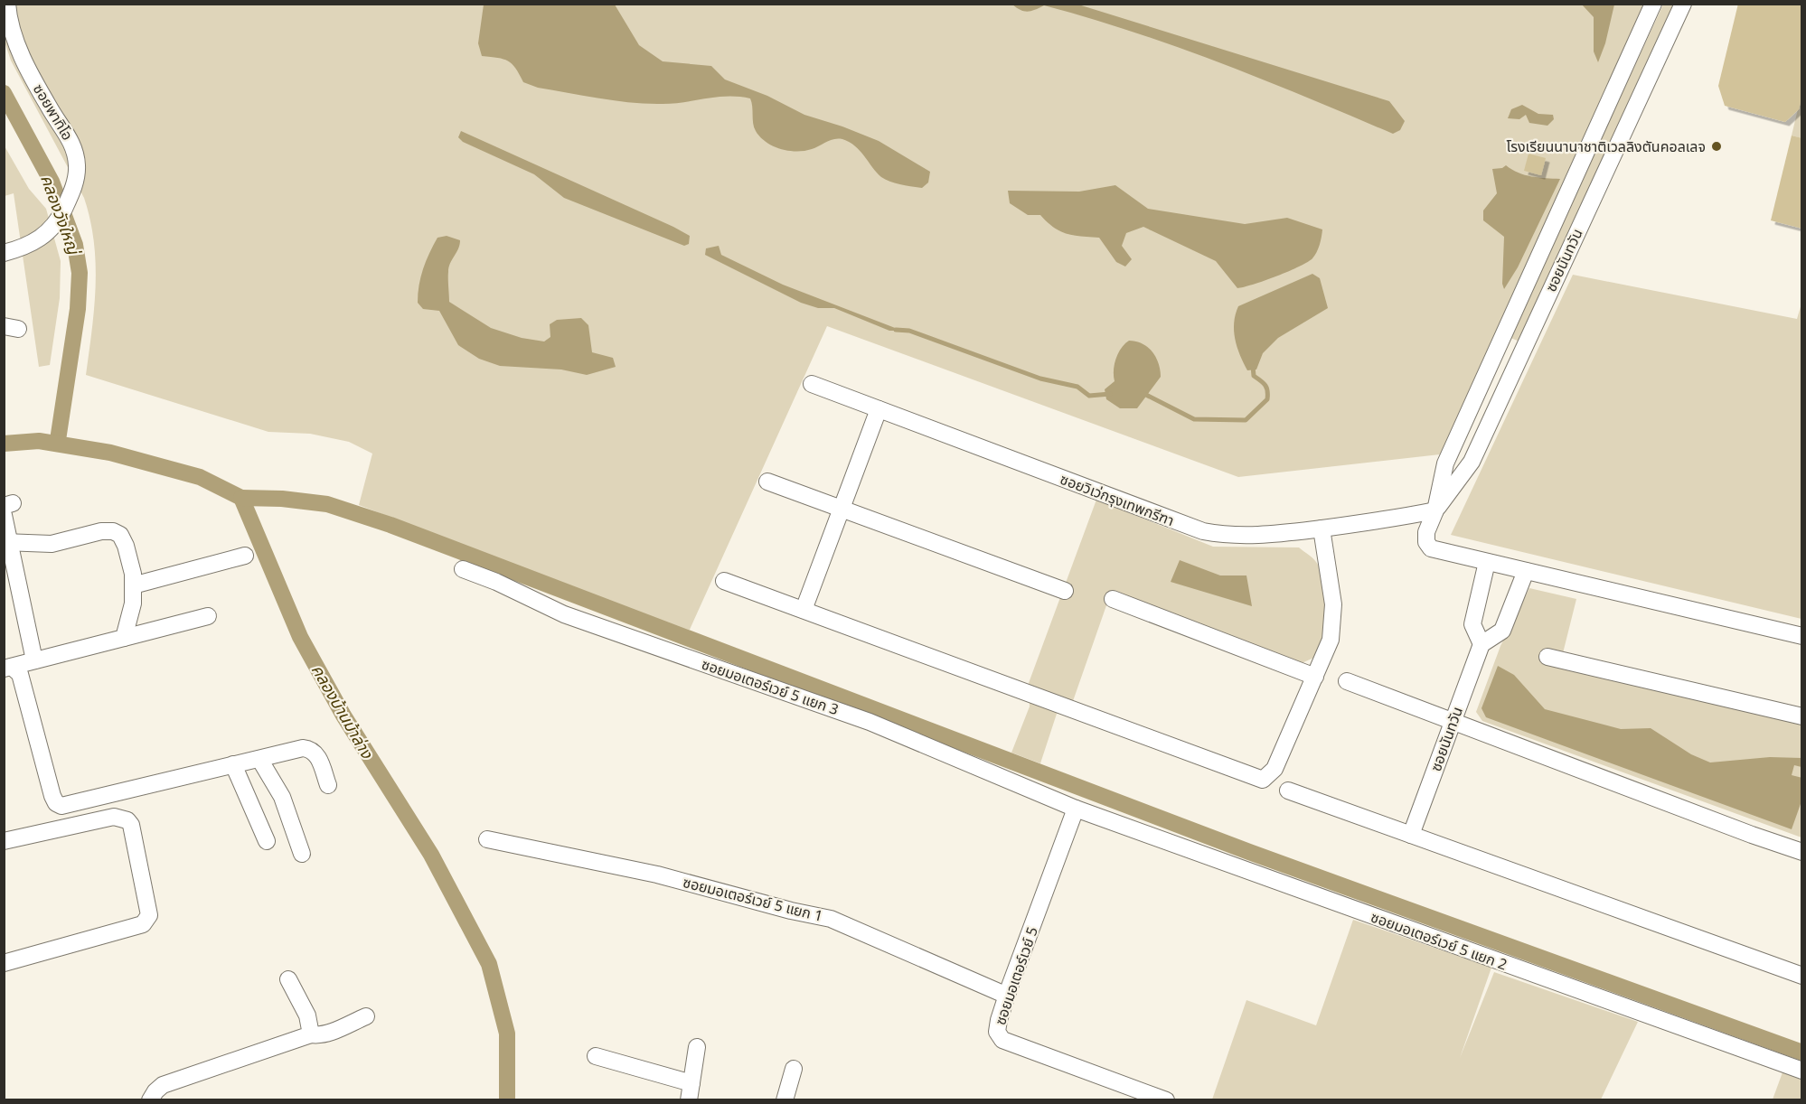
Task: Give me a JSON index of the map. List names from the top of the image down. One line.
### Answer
{"streets":{"street":["ซอยพาทิโอ","ซอยนันทวัน","ซอยวิเว่กรุงเทพกรีฑา","ซอยมอเตอร์เวย์ 5 แยก 3","ซอยมอเตอร์เวย์ 5 แยก 1","ซอยมอเตอร์เวย์ 5 แยก 2","ซอยมอเตอร์เวย์ 5"]},"crossings":[["ซอยนันทวัน","ซอยวิเว่กรุงเทพกรีฑา"],["ซอยมอเตอร์เวย์ 5 แยก 3","ซอยมอเตอร์เวย์ 5 แยก 2"],["ซอยมอเตอร์เวย์ 5 แยก 3","ซอยมอเตอร์เวย์ 5"],["ซอยมอเตอร์เวย์ 5 แยก 1","ซอยมอเตอร์เวย์ 5"],["ซอยมอเตอร์เวย์ 5 แยก 2","ซอยมอเตอร์เวย์ 5"]],"water":["คลองวังใหญ่","คลองบ้านม้าล่าง"],"places":["โรงเรียนนานาชาติเวลลิงตันคอลเลจ"]}
